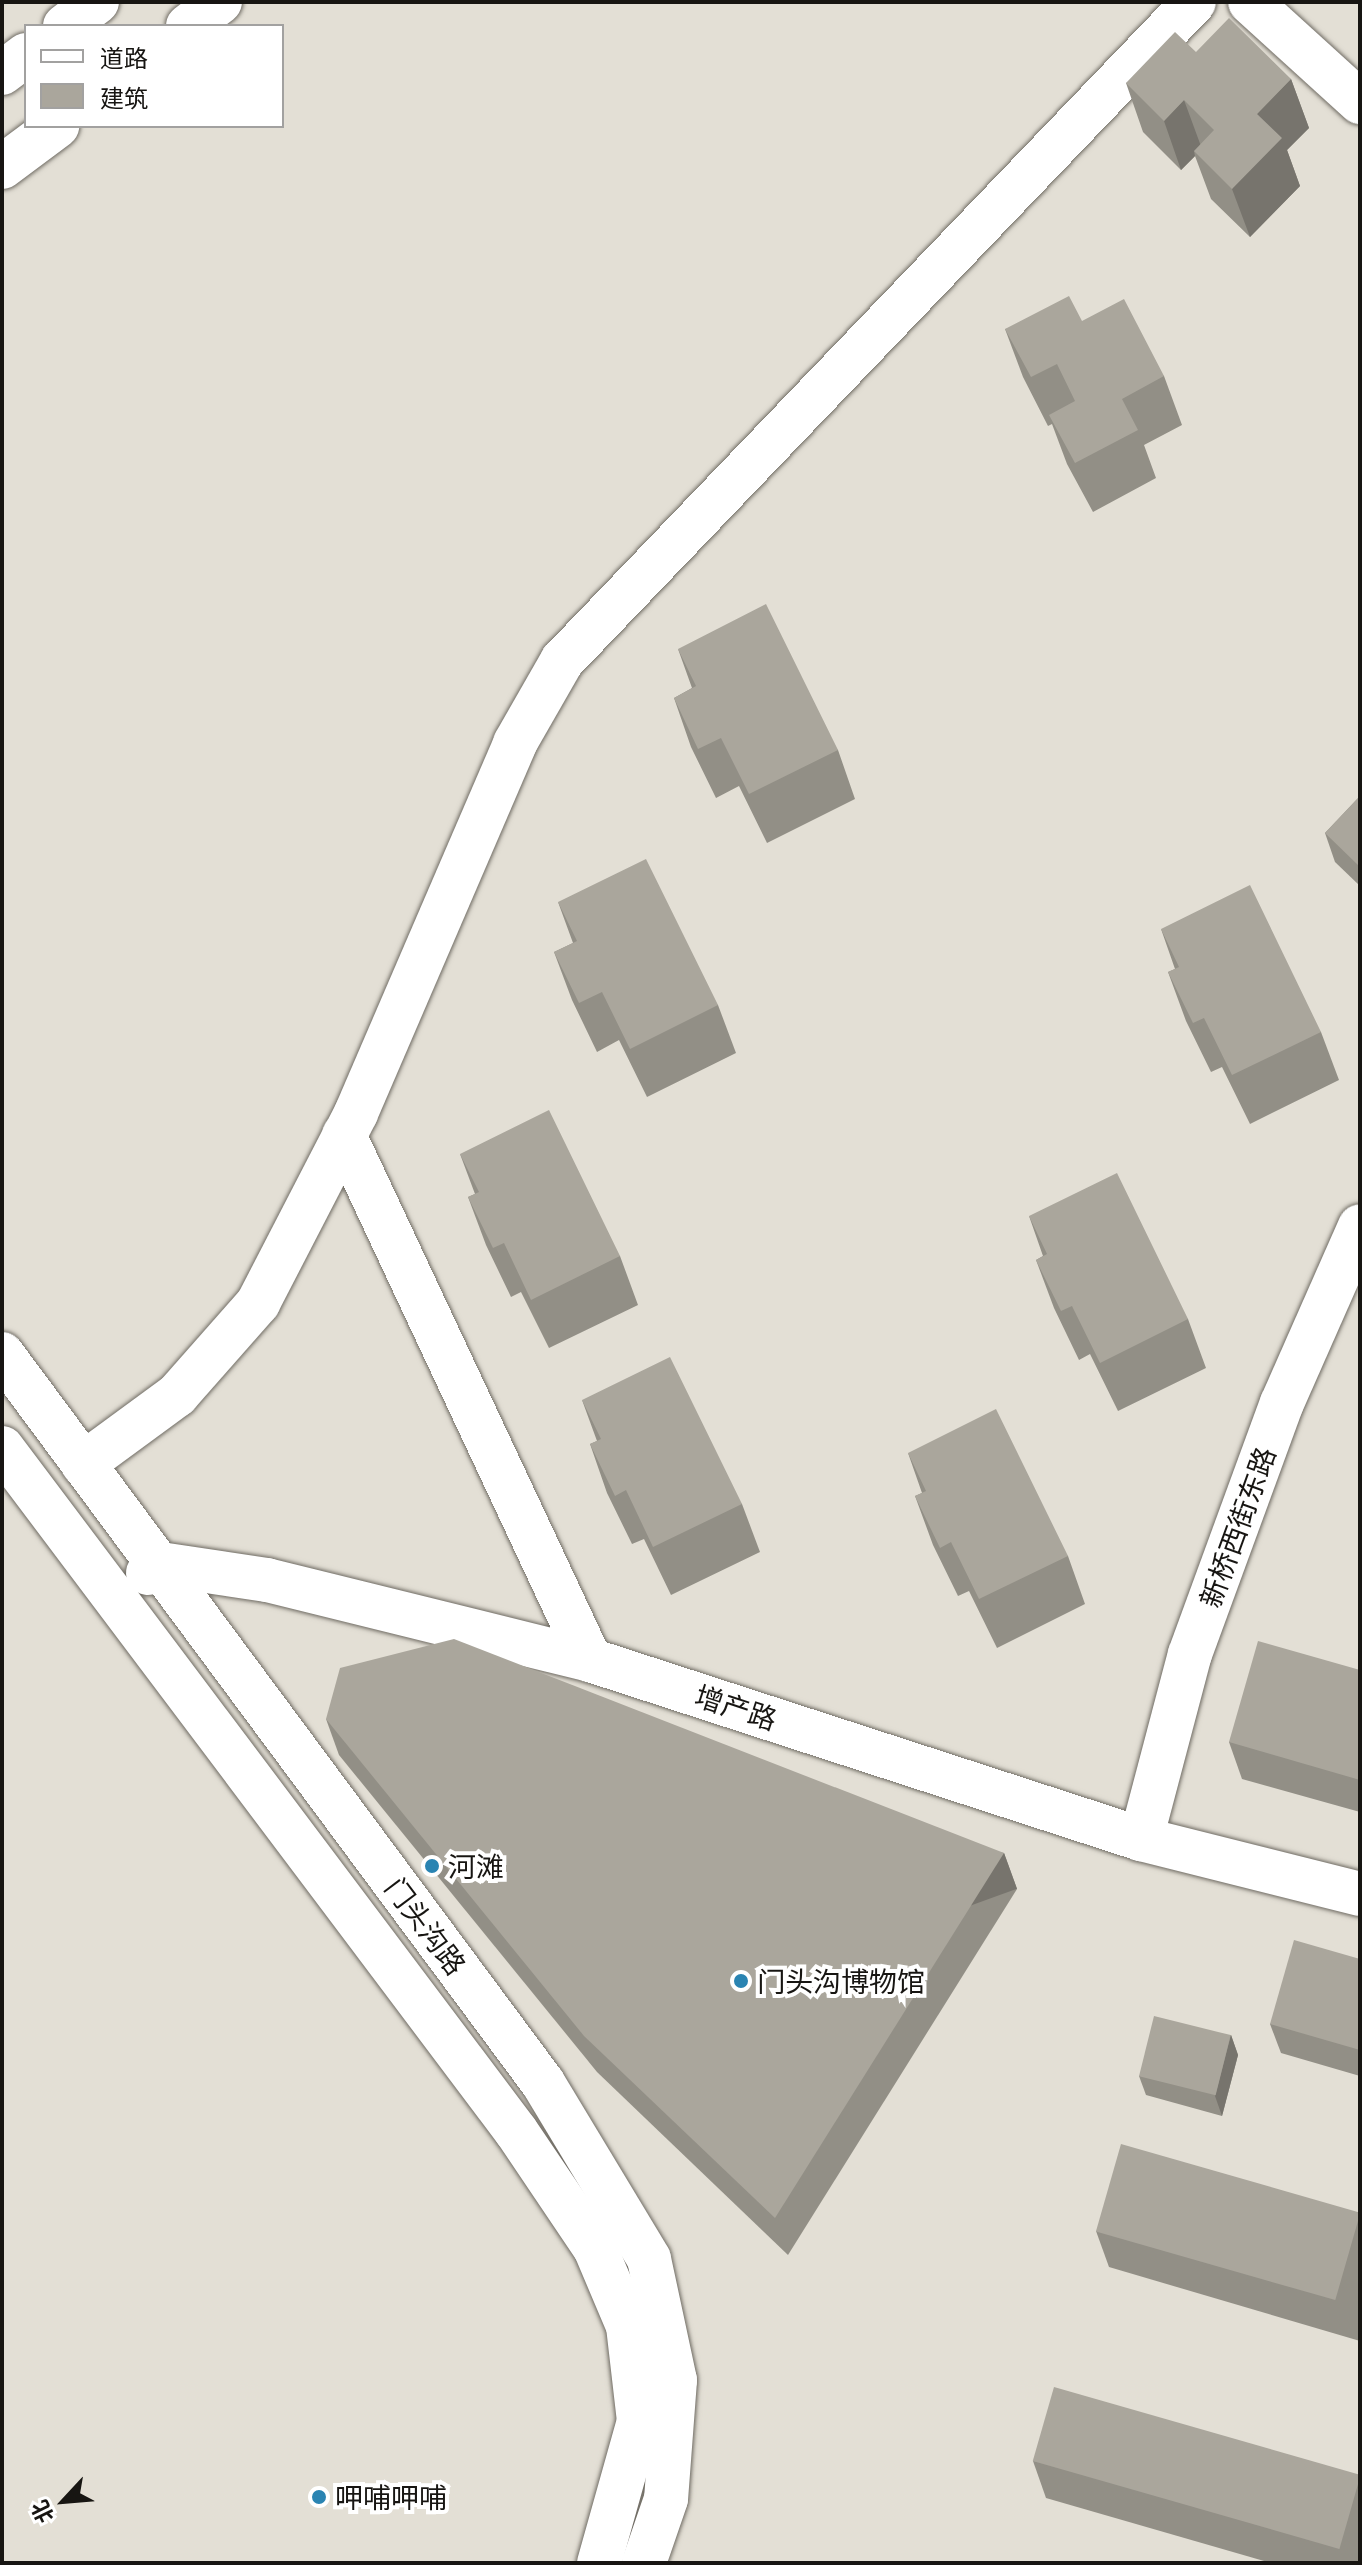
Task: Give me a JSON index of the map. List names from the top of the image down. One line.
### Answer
{"streets":{"street":["新桥西街东路","增产路","门头沟路"]},"crossings":[["新桥西街东路","增产路"],["增产路","门头沟路"]],"places":["河滩","门头沟博物馆","呷哺呷哺"],"legend":["道路","建筑"],"north":"bottom left"}
